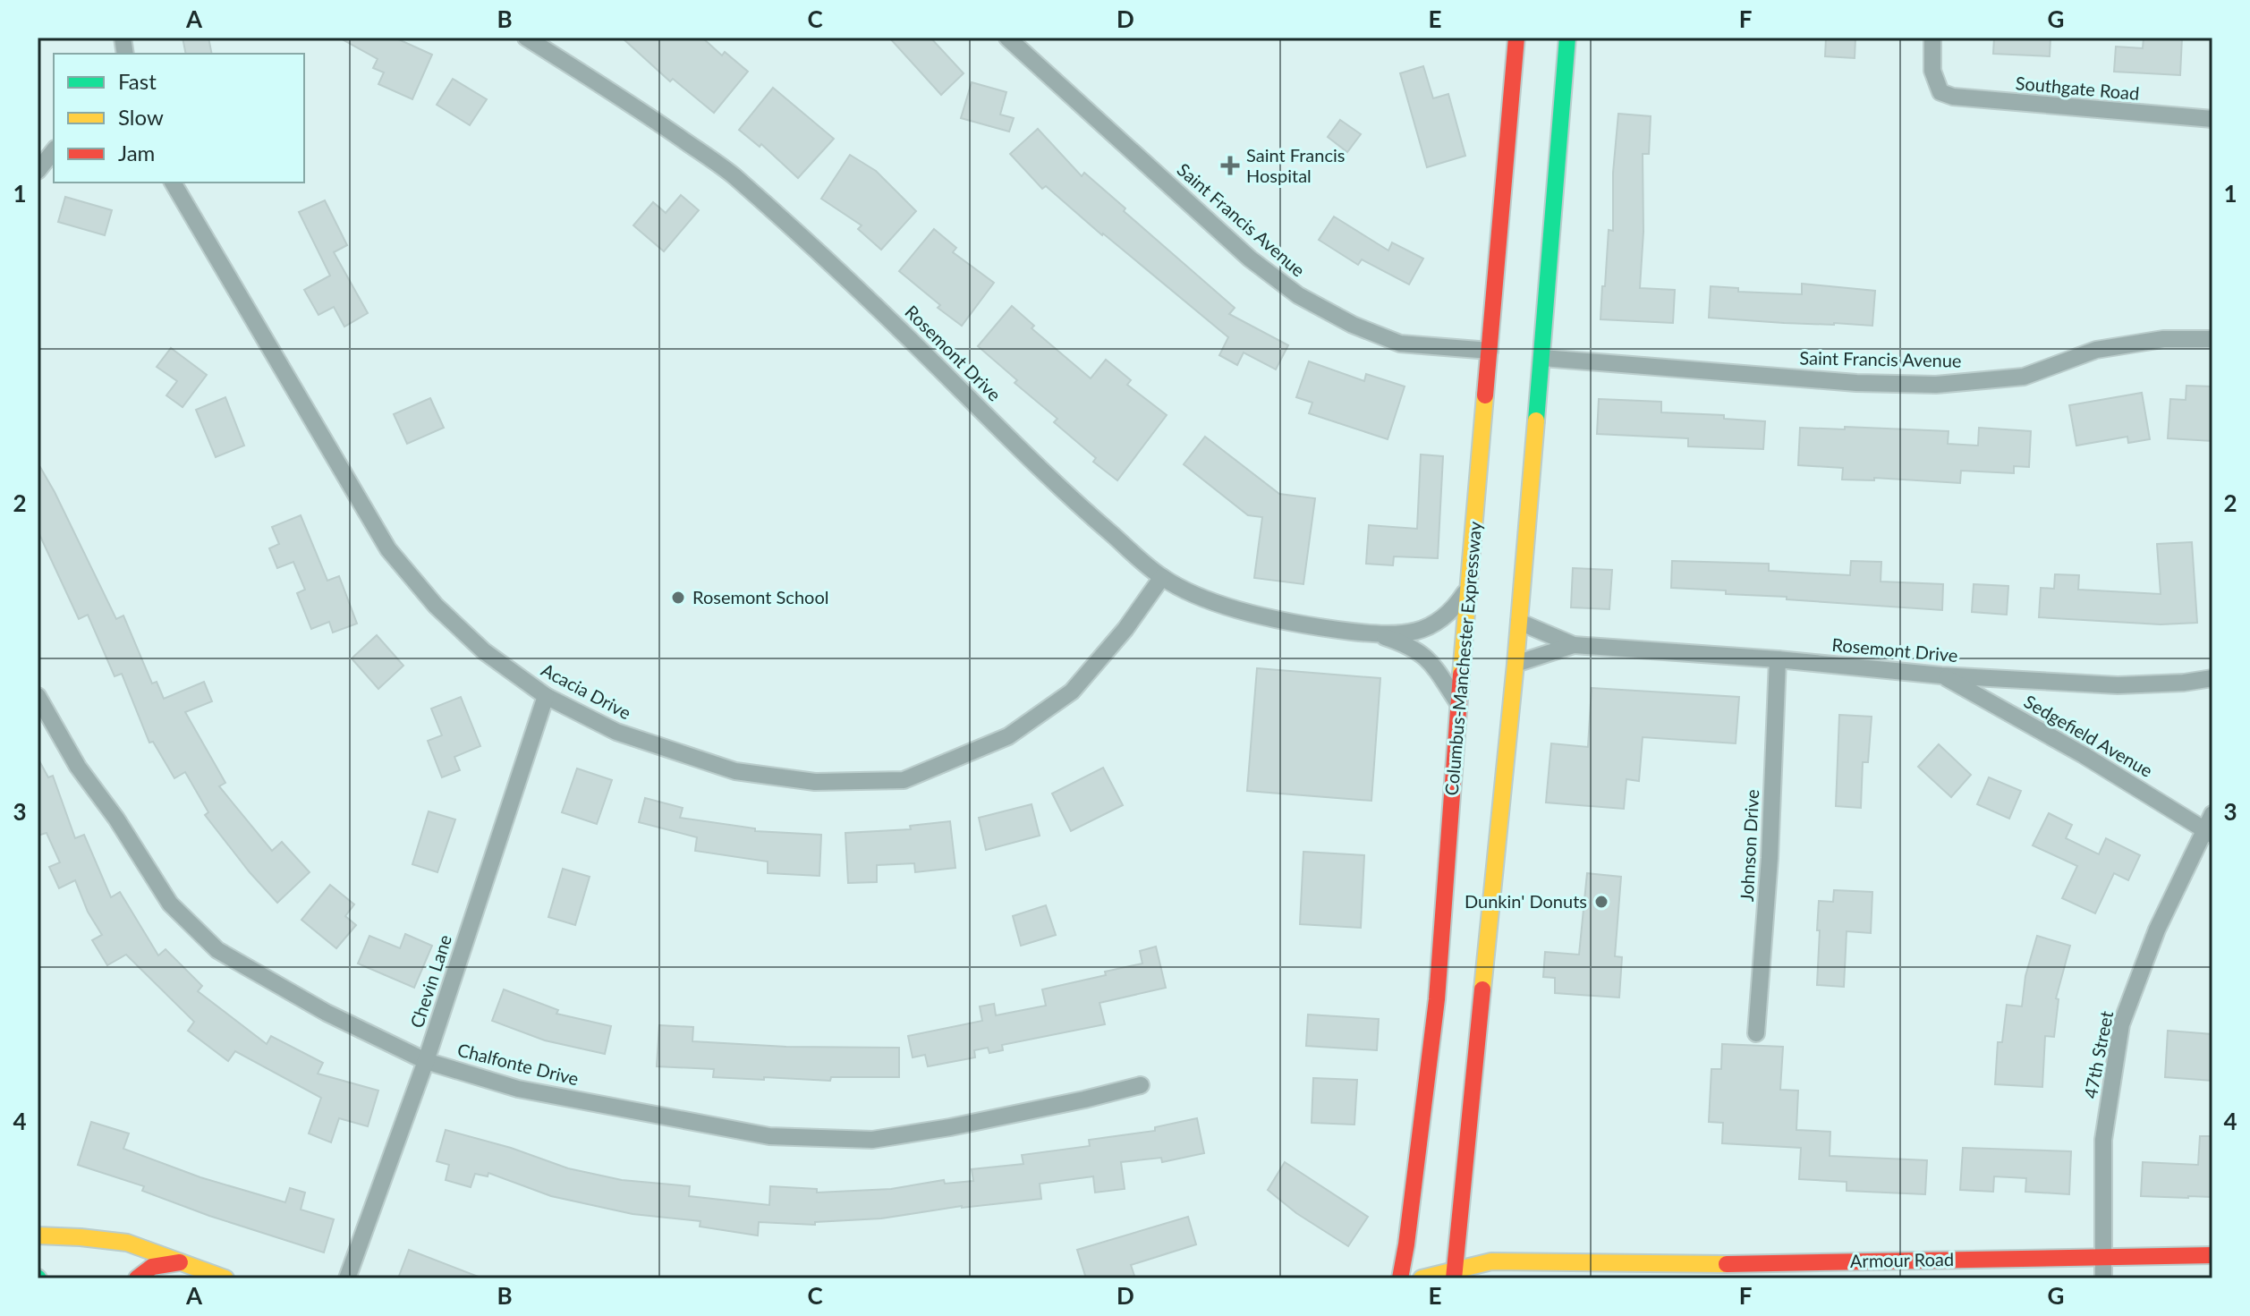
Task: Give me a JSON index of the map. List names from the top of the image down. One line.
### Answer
{"streets":{"main road":["Columbus-Manchester Expressway","Armour Road"],"street":["Southgate Road","Saint Francis Avenue","Rosemont Drive","Acacia Drive","Sedgefield Avenue","Johnson Drive","Chevin Lane","47th Street","Chalfonte Drive"]},"crossings":[["Saint Francis Avenue","Columbus-Manchester Expressway"],["Rosemont Drive","Columbus-Manchester Expressway"],["Rosemont Drive","Acacia Drive"],["Rosemont Drive","Sedgefield Avenue"],["Rosemont Drive","Johnson Drive"],["Acacia Drive","Chevin Lane"],["Sedgefield Avenue","47th Street"],["Chevin Lane","Chalfonte Drive"],["47th Street","Armour Road"]],"places":{"health":["Saint Francis Hospital"],"other":["Rosemont School","Dunkin' Donuts"]},"legend":["Fast","Slow","Jam"],"grid":{"columns":["A","B","C","D","E","F","G"],"rows":["1","2","3","4"]}}
